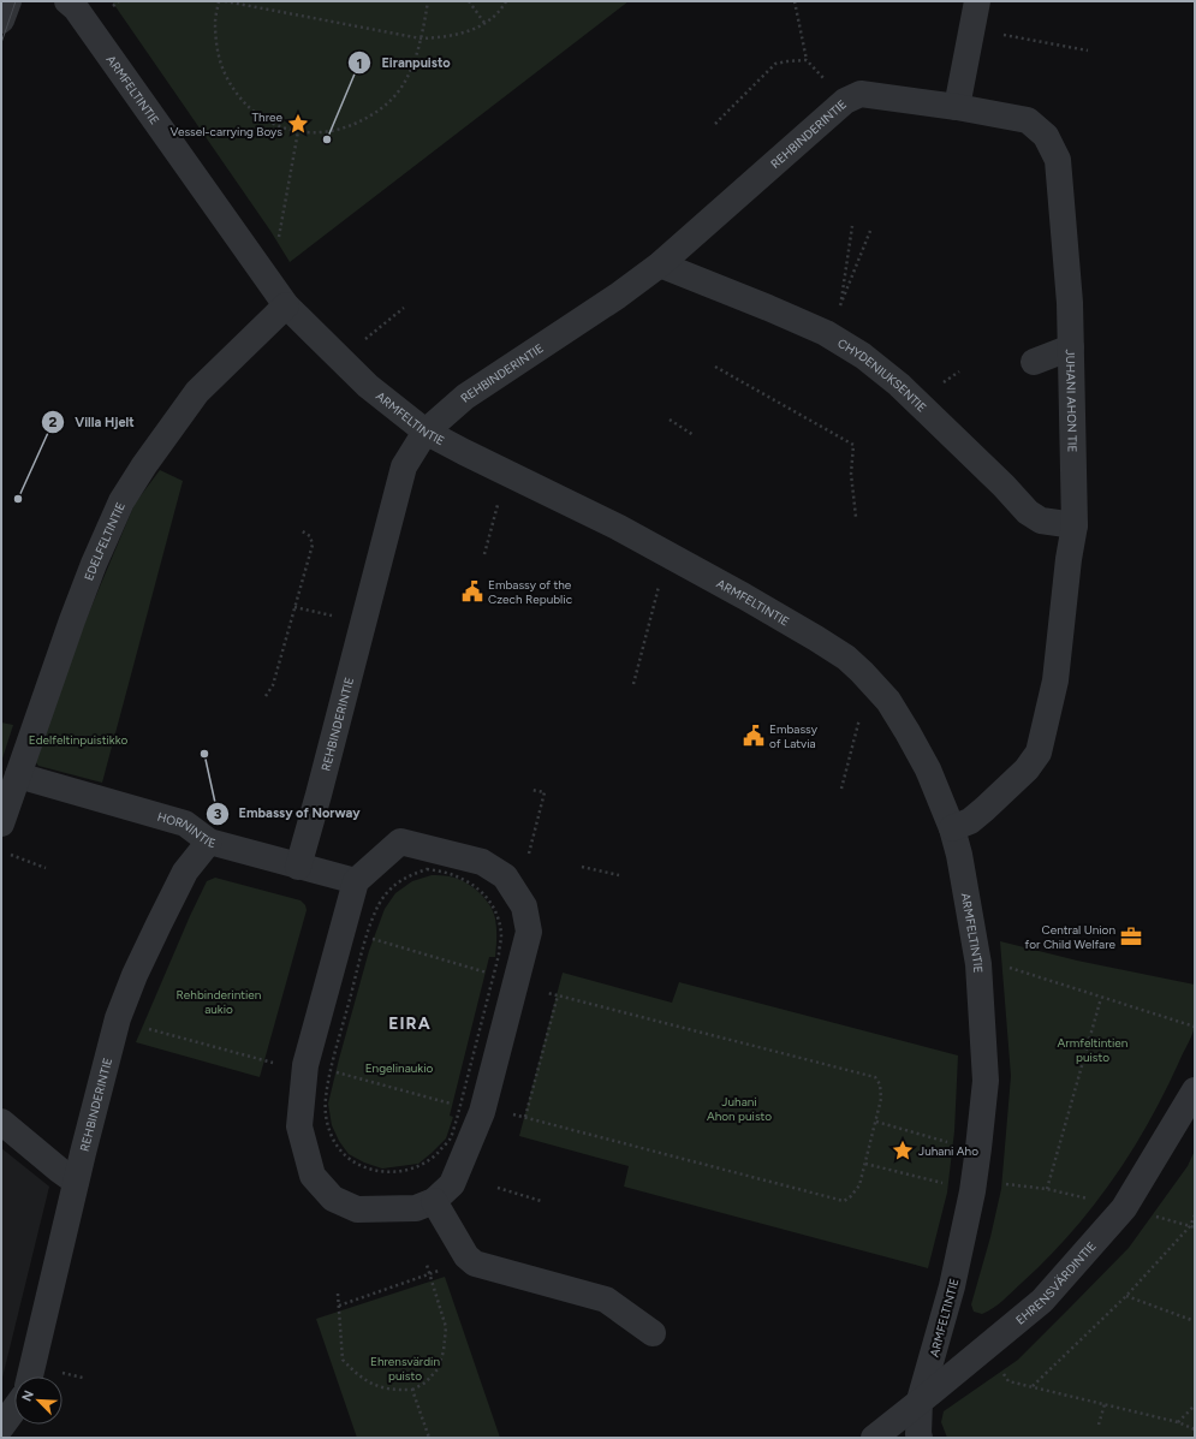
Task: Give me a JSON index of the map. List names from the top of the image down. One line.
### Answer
{"streets":{"street":["ARMFELTINTIE","REHBINDERINTIE","CHYDENIUKSENTIE","JUHANI AHON TIE","EDELFELTINTIE","HORNINTIE","EHRENSVÄRDINTIE"]},"crossings":[["ARMFELTINTIE","REHBINDERINTIE"],["ARMFELTINTIE","JUHANI AHON TIE"],["ARMFELTINTIE","EDELFELTINTIE"],["ARMFELTINTIE","EHRENSVÄRDINTIE"],["REHBINDERINTIE","CHYDENIUKSENTIE"],["REHBINDERINTIE","JUHANI AHON TIE"],["REHBINDERINTIE","HORNINTIE"],["CHYDENIUKSENTIE","JUHANI AHON TIE"],["EDELFELTINTIE","HORNINTIE"]],"districts":["EIRA"],"parks":["Edelfeltinpuistikko","Rehbinderintien aukio","Armfeltintien puisto","Engelinaukio","Juhani Ahon puisto","Ehrensvärdin puisto"],"places":{"place":["Three Vessel-carrying Boys","Juhani Aho"],"other":["Eiranpuisto","Villa Hjelt","Embassy of Norway"],"public building":["Embassy of the Czech Republic","Embassy of Latvia"],"office":["Central Union for Child Welfare"]},"north":"top left"}
